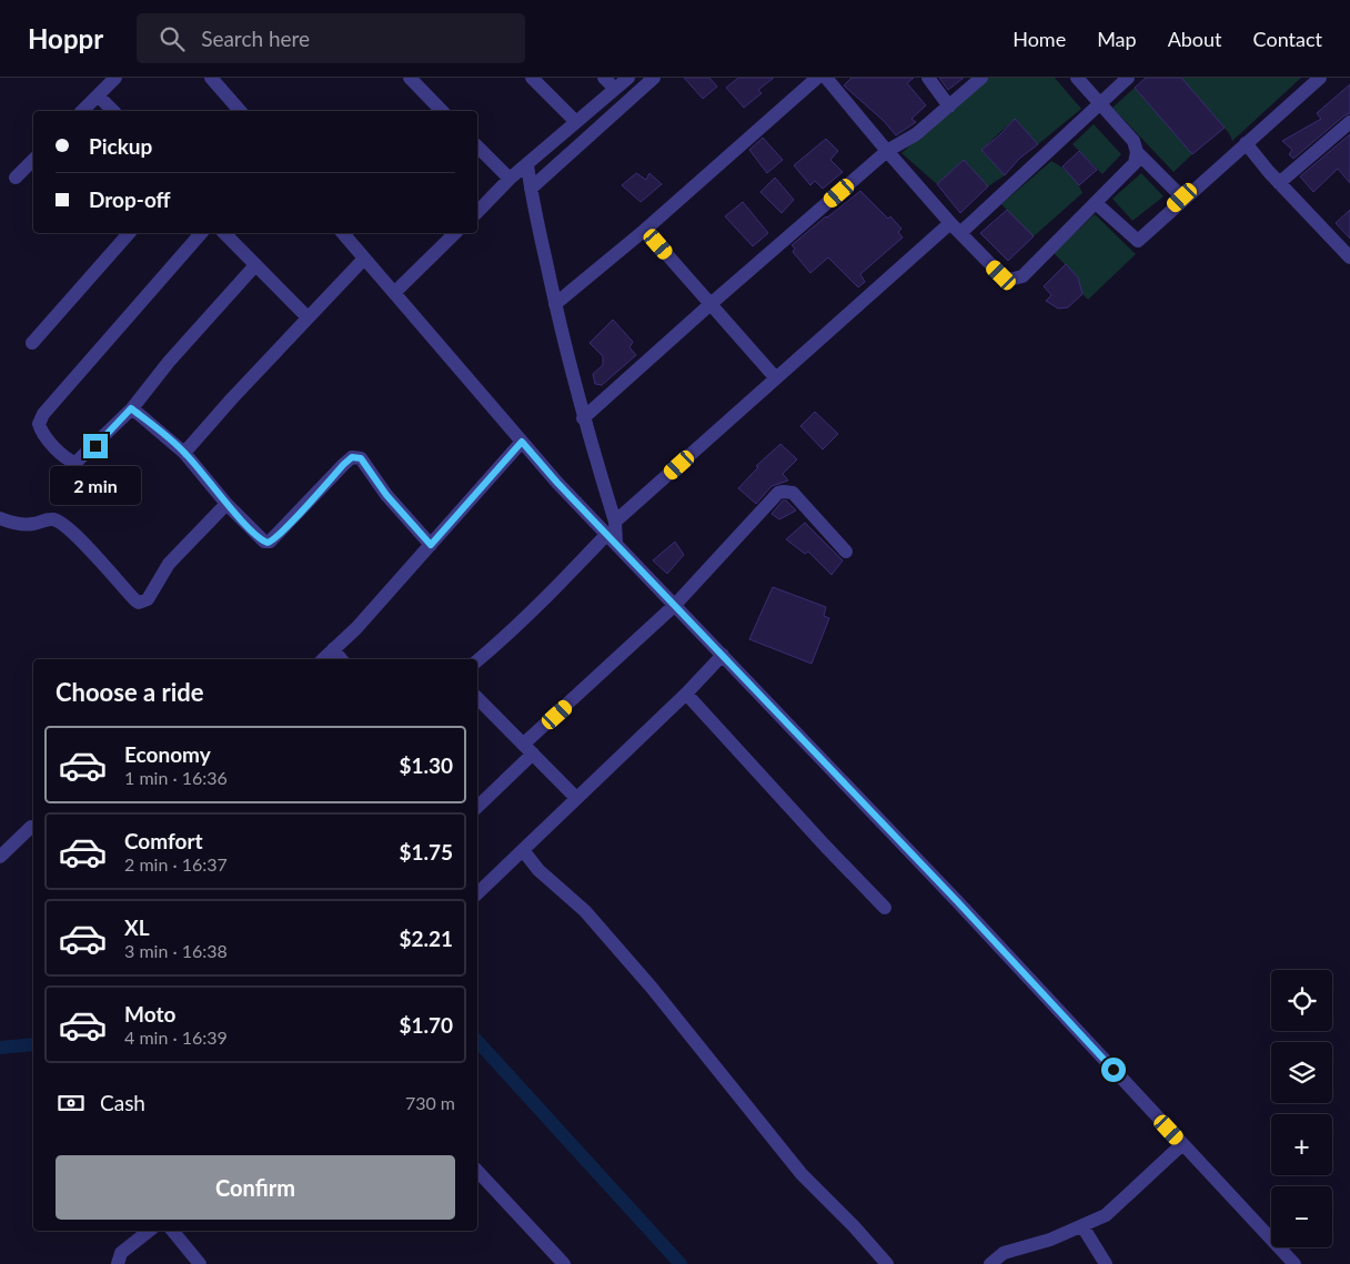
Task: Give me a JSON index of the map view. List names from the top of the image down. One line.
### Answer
{"page":{"header":"Hoppr","search":"Search here","nav":["Home","Map","About","Contact"],"banner":["Pickup","Drop-off"],"bubble":"2 min","heading":"Choose a ride","list":[{"name":"Economy","note":"1 min · 16:36","value":"$1.30"},{"name":"Comfort","note":"2 min · 16:37","value":"$1.75"},{"name":"XL","note":"3 min · 16:38","value":"$2.21"},{"name":"Moto","note":"4 min · 16:39","value":"$1.70"}],"map_buttons":["+","−"],"pay":["Cash","730 m"],"buttons":"Confirm"}}
